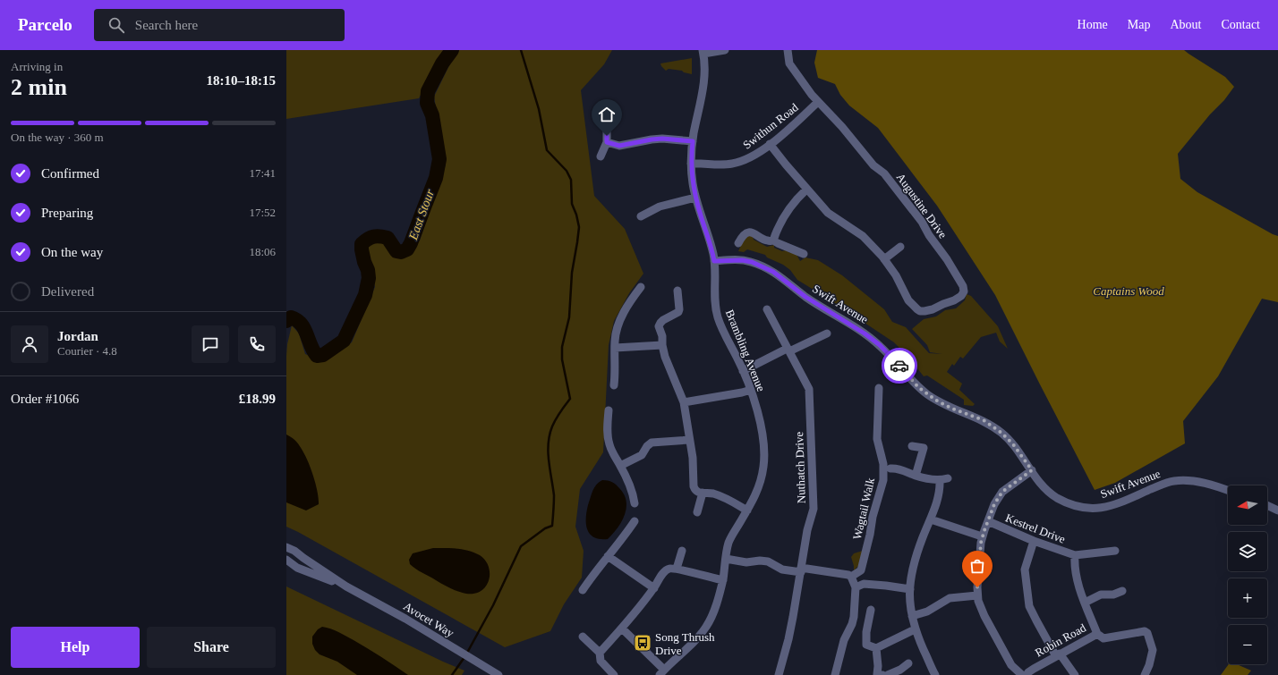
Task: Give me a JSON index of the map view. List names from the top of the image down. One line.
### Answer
{"streets":{"street":["Swithun Road","Augustine Drive","Swift Avenue","Brambling Avenue","Nuthatch Drive","Wagtail Walk","Kestrel Drive","Avocet Way","Robin Road"]},"crossings":[["Swithun Road","Augustine Drive"],["Swithun Road","Brambling Avenue"],["Swift Avenue","Brambling Avenue"]],"water":["East Stour"],"parks":["Captains Wood"],"places":{"bus stop":["Song Thrush Drive"]},"north":"left","page":{"header":"Parcelo","search":"Search here","nav":["Home","Map","About","Contact"],"heading":["2 min","Arriving in","18:10–18:15"],"panel":["Jordan","Courier · 4.8","Order #1066","£18.99"],"bar":"On the way · 360 m","list":[["Confirmed","17:41"],["Preparing","17:52"],["On the way","18:06"],"Delivered"],"map_buttons":["+","−"],"buttons":["Help","Share"]}}
